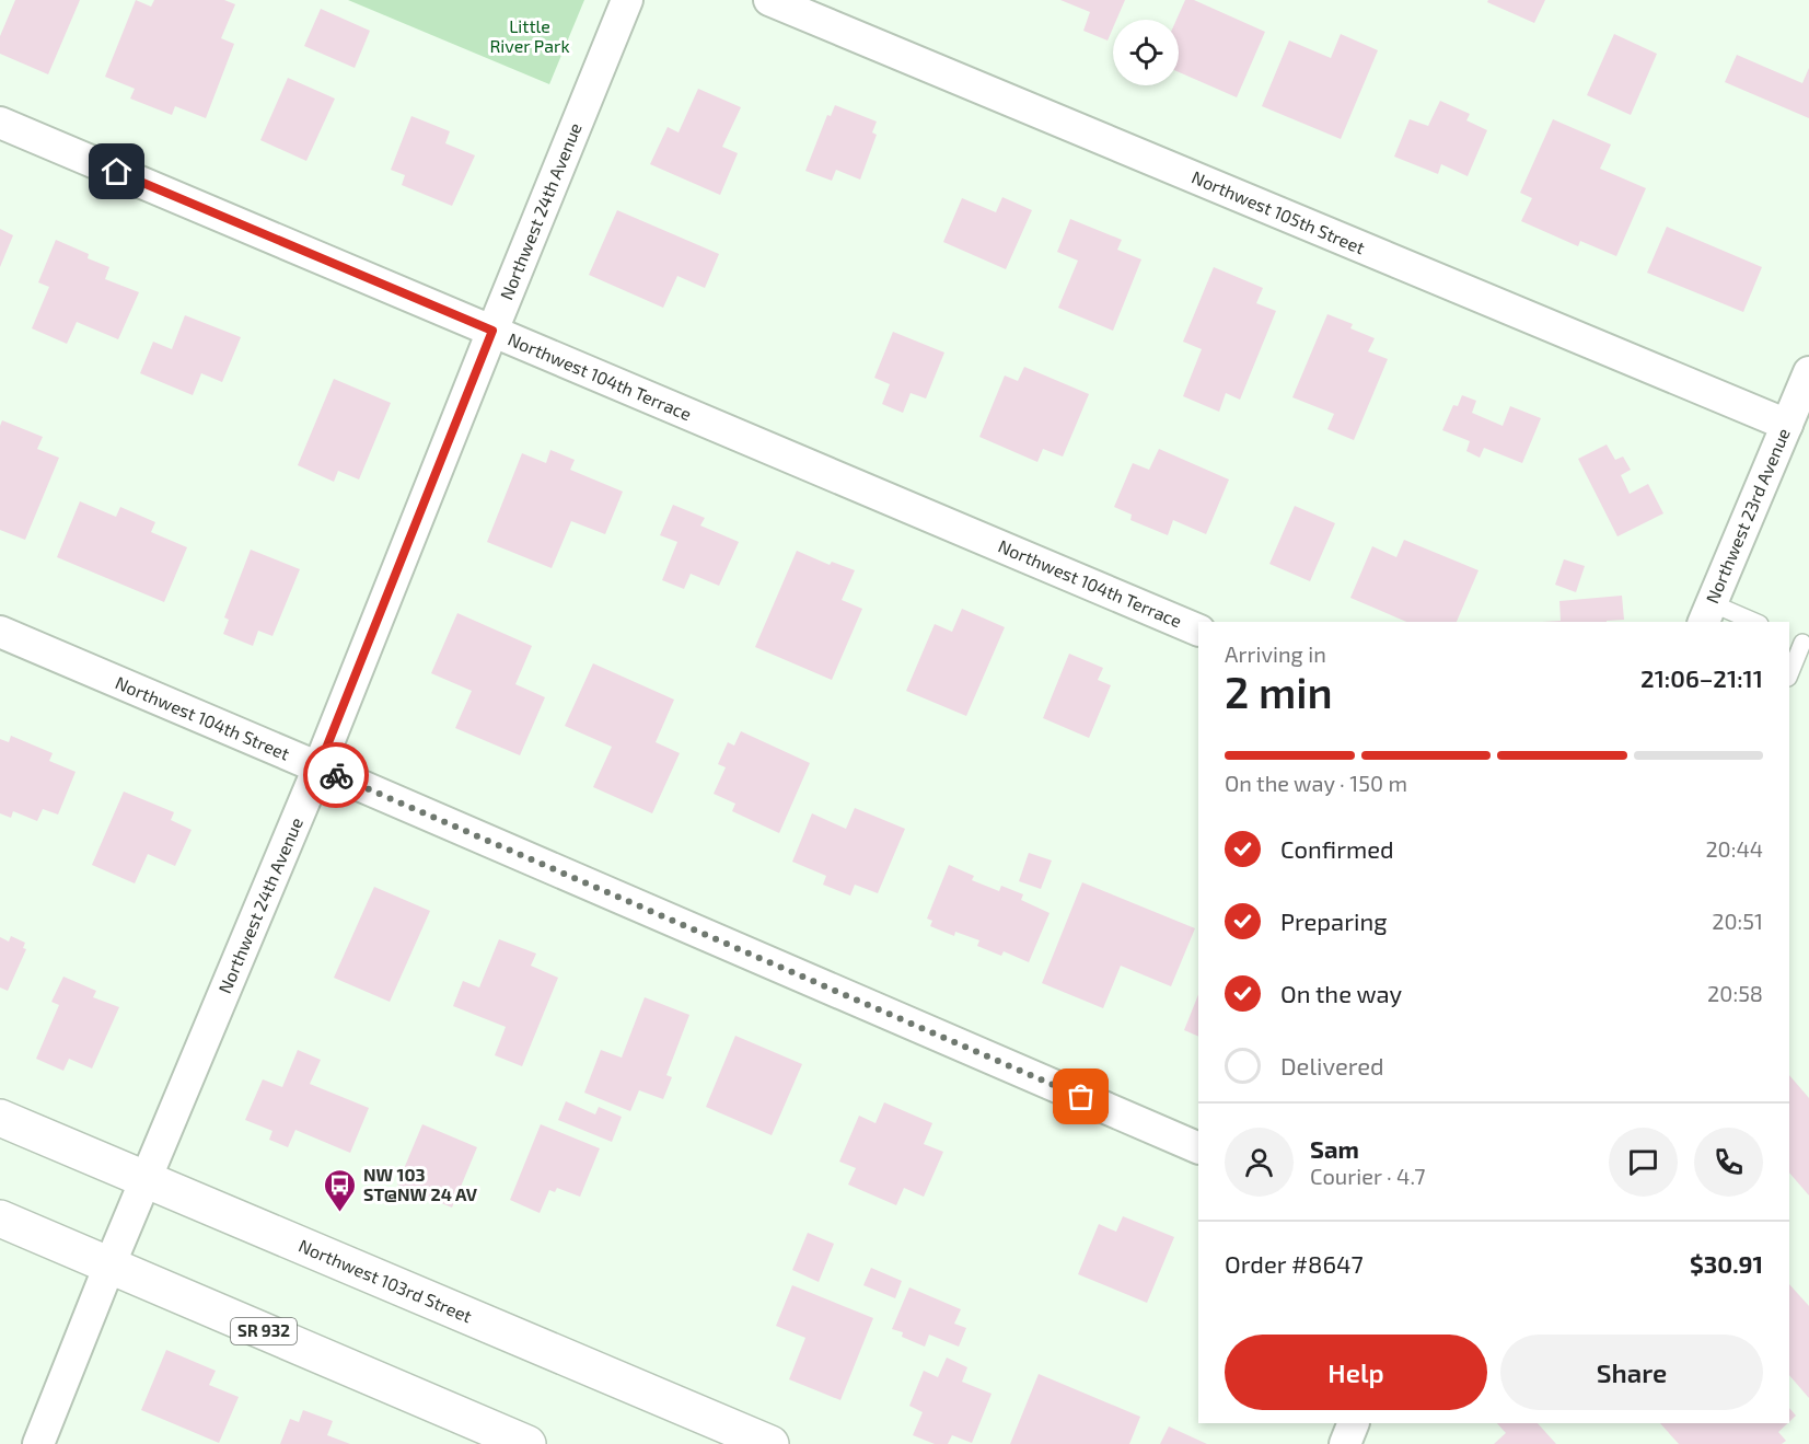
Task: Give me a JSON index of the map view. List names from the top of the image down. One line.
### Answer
{"streets":{"main road":["Northwest 103rd Street","SR 932"],"street":["Northwest 24th Avenue","Northwest 105th Street","Northwest 104th Terrace","Northwest 23rd Avenue","Northwest 104th Street"]},"crossings":[["Northwest 24th Avenue","Northwest 104th Terrace"],["Northwest 24th Avenue","Northwest 104th Street"],["Northwest 24th Avenue","Northwest 103rd Street"],["Northwest 24th Avenue","SR 932"],["Northwest 105th Street","Northwest 23rd Avenue"]],"parks":["Little River Park"],"places":{"bus stop":["NW 103 ST@NW 24 AV"]},"page":{"heading":["2 min","Arriving in","21:06–21:11"],"panel":["Sam","Courier · 4.7","Order #8647","$30.91"],"bar":"On the way · 150 m","list":[["Confirmed","20:44"],["Preparing","20:51"],["On the way","20:58"],"Delivered"],"buttons":["Help","Share"]}}
